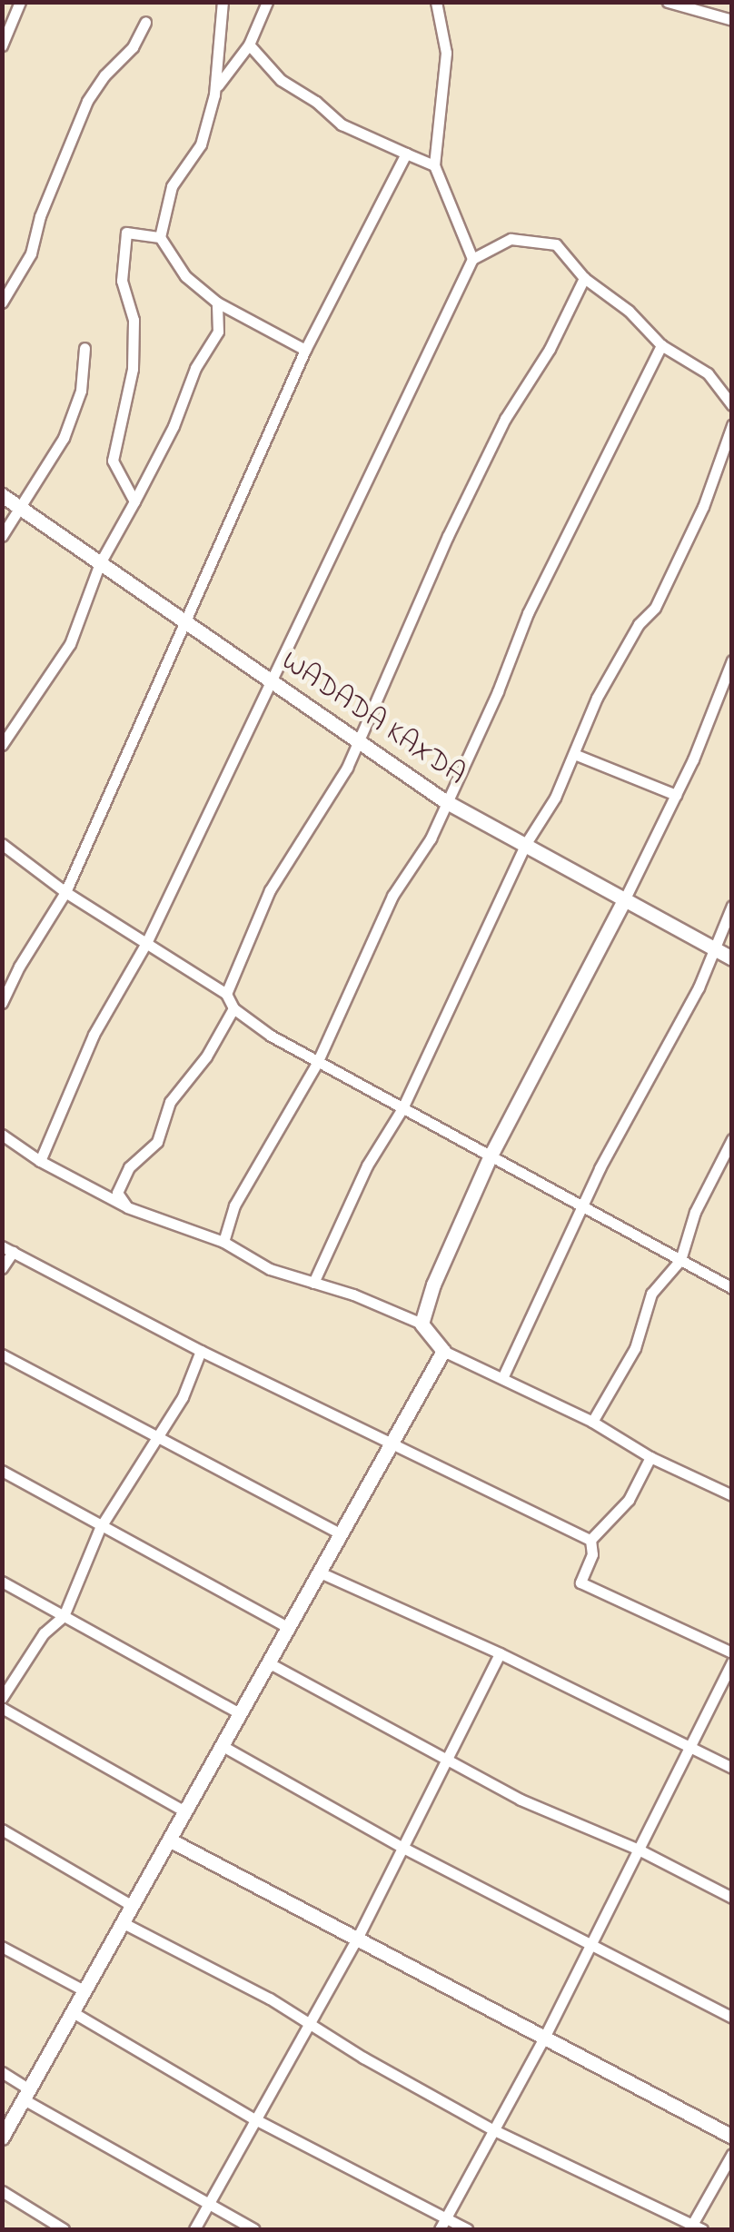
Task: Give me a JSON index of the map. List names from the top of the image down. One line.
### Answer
{"streets":{"street":["WADADA KAXDA"]}}
